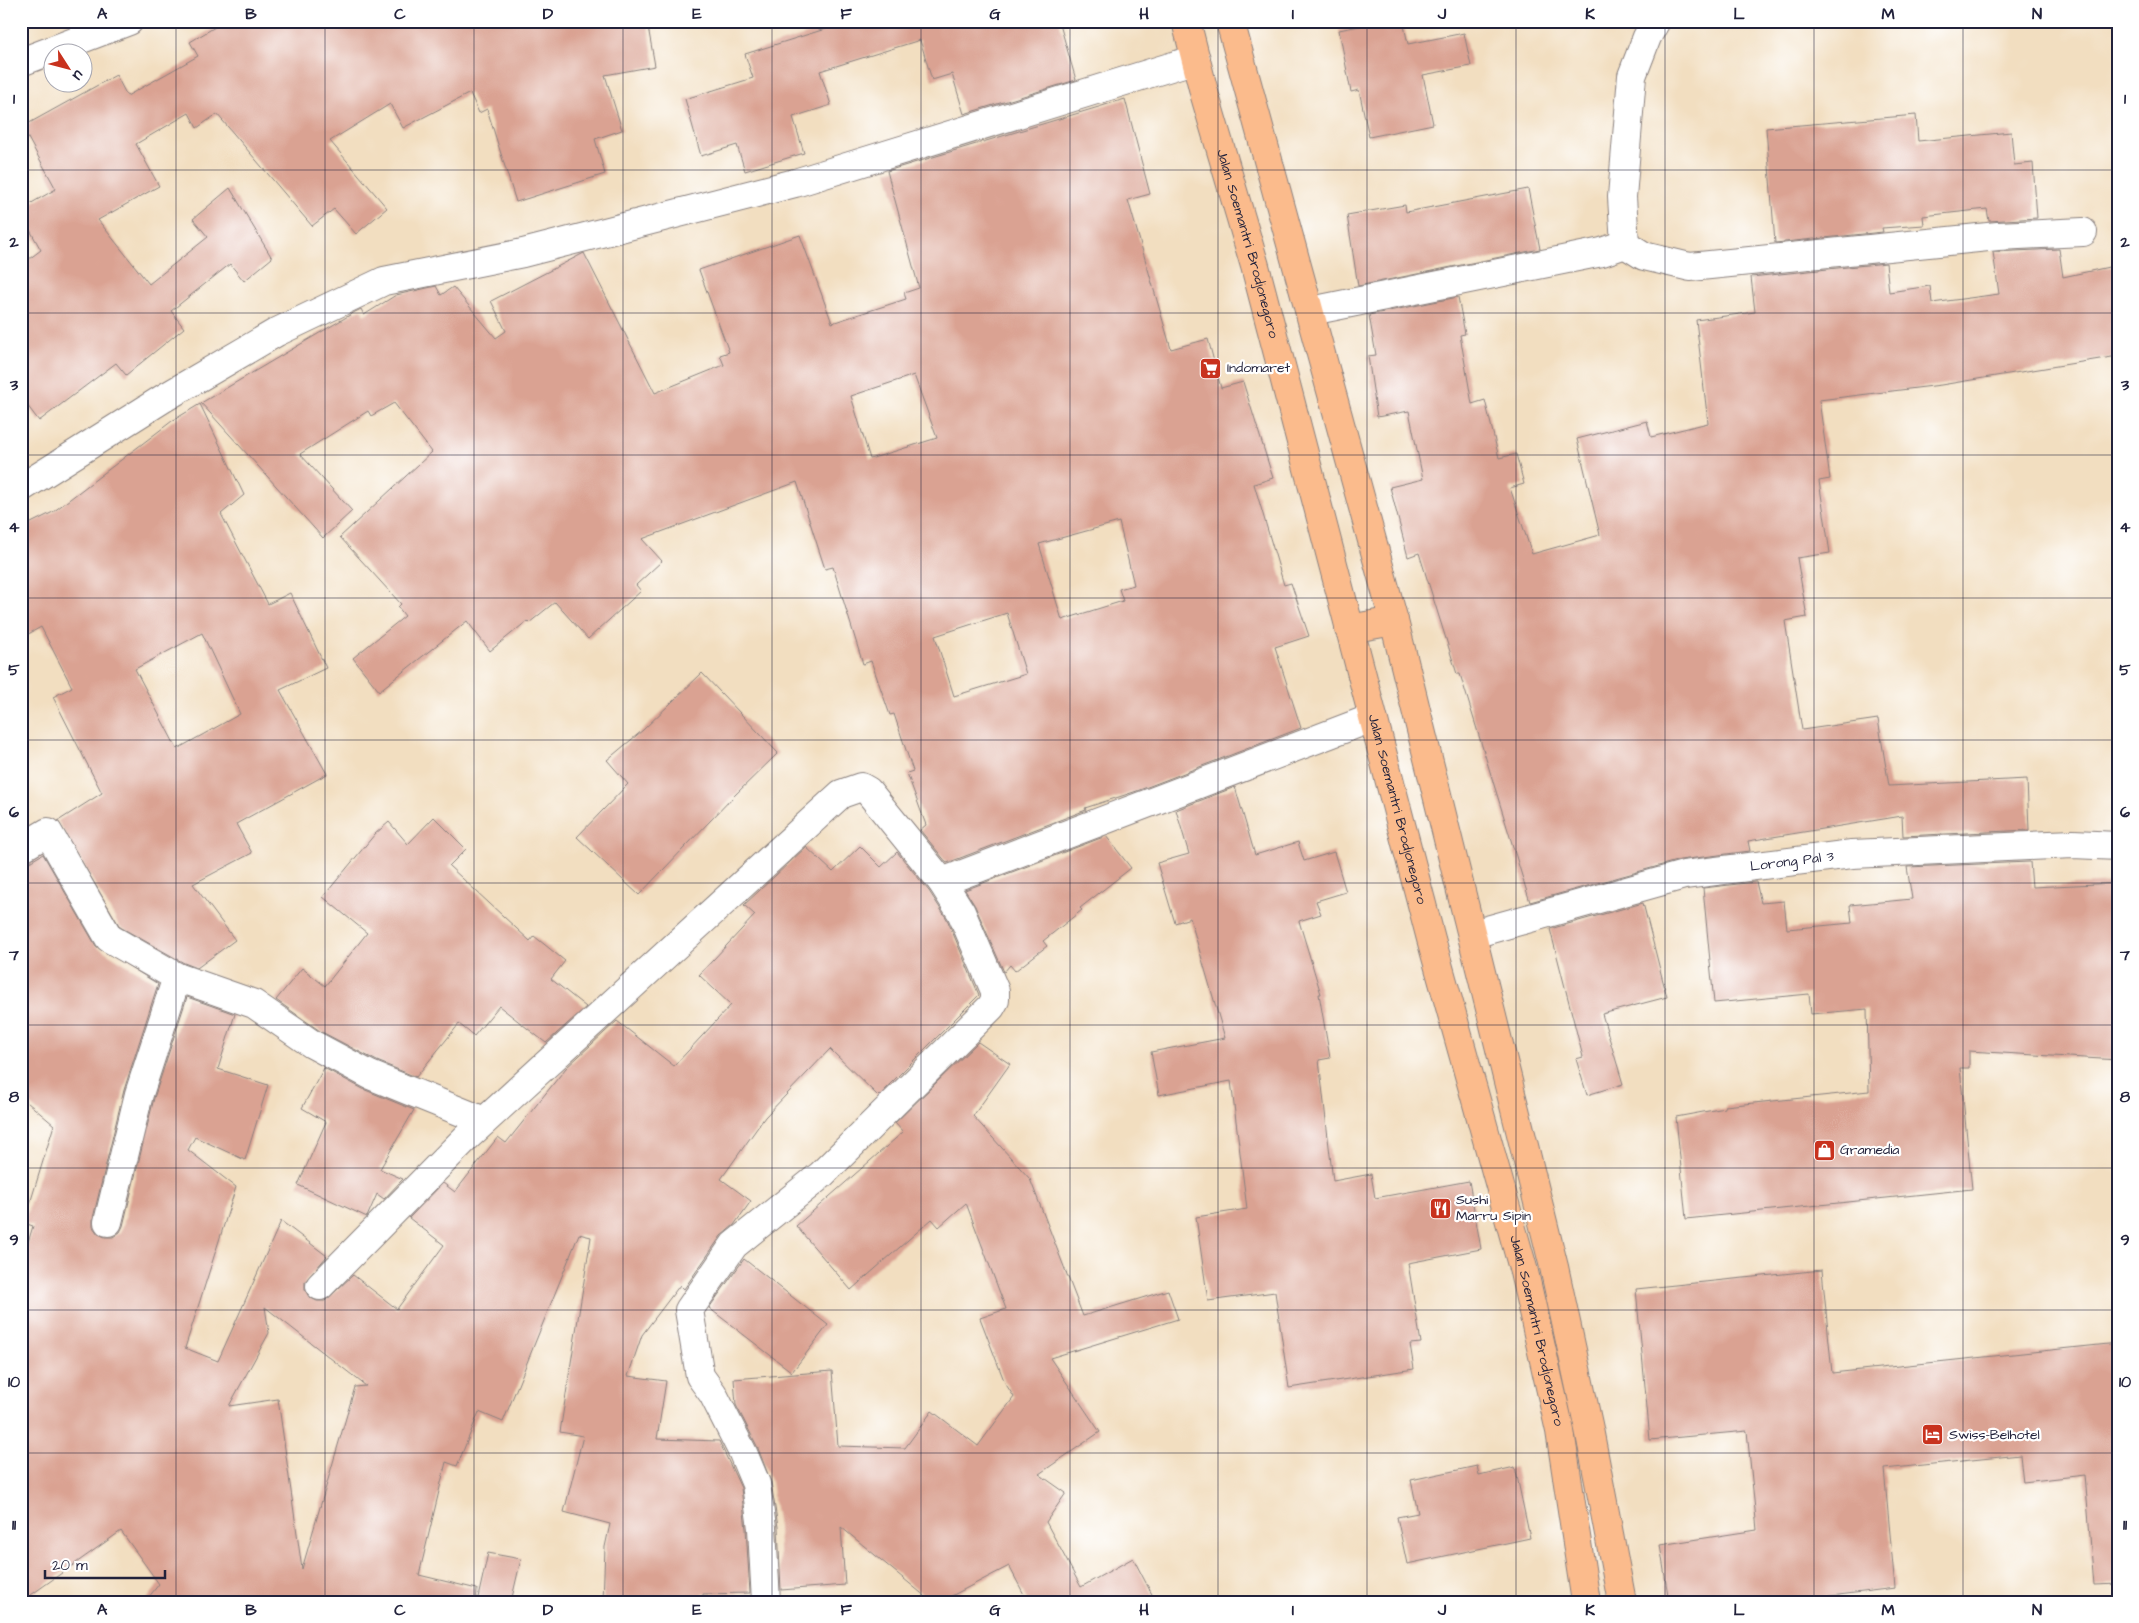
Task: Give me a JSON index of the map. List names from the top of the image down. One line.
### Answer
{"streets":{"main road":["Jalan Soemantri Brodjonegoro"],"street":["Lorong Pal 3"]},"places":{"supermarket":["Indomaret"],"shop":["Gramedia"],"restaurant":["Sushi Marru Sipin"],"hotel":["Swiss-Belhotel"]},"scale_bar":"20 m","north":"bottom right","grid":{"columns":["A","B","C","D","E","F","G","H","I","J","K","L","M","N"],"rows":["1","2","3","4","5","6","7","8","9","10","11"]}}
